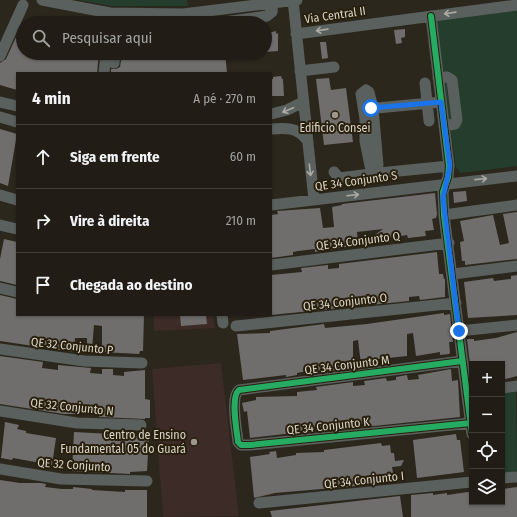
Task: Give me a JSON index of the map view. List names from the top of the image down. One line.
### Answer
{"streets":{"street":["Via Central II","QE 34 Conjunto S","QE 34 Conjunto Q","QE 34 Conjunto O","QE 32 Conjunto P","QE 34 Conjunto M","QE 32 Conjunto N","QE 34 Conjunto K","QE 32 Conjunto","QE 34 Conjunto I"]},"crossings":[["Via Central II","QE 34 Conjunto S"],["QE 34 Conjunto M","QE 34 Conjunto K"]],"one_way":["QE 34 Conjunto S"],"places":["Edificio Consei","Centro de Ensino Fundamental 05 do Guará"],"page":{"search":"Pesquisar aqui","heading":["4 min","A pé · 270 m"],"list":[["Siga em frente","60 m"],["Vire à direita","210 m"],"Chegada ao destino"],"map_buttons":["+","−"]}}
